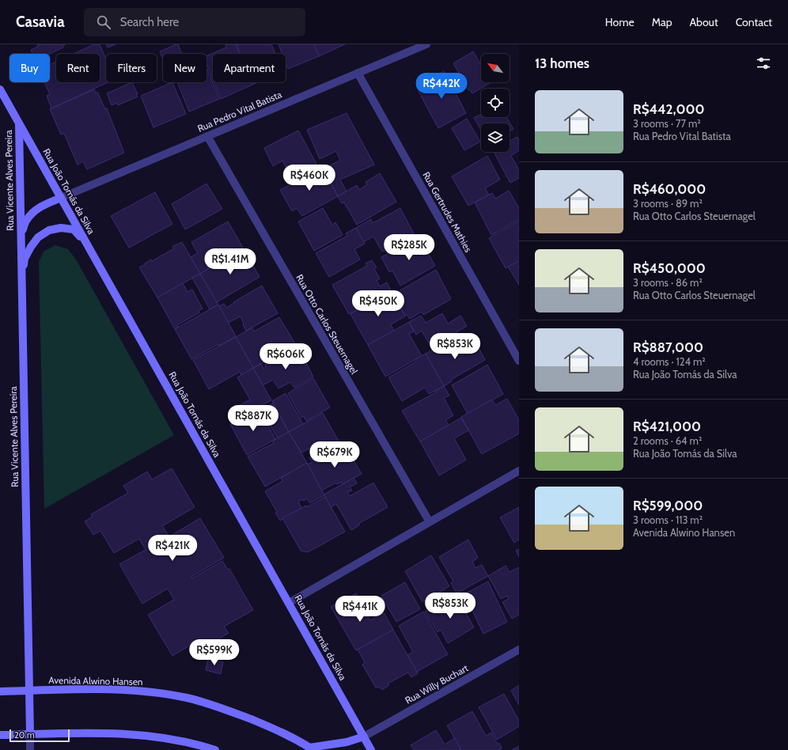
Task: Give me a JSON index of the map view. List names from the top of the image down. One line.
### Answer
{"streets":{"street":["Rua Pedro Vital Batista","Rua Vicente Alves Pereira","Rua João Tomás da Silva","Rua Gertrudes Mathies","Rua Otto Carlos Steuernagel","Avenida Alwino Hansen","Rua Willy Buchart"]},"crossings":[["Rua Pedro Vital Batista","Rua João Tomás da Silva"],["Rua Pedro Vital Batista","Rua Gertrudes Mathies"],["Rua Pedro Vital Batista","Rua Otto Carlos Steuernagel"],["Rua Vicente Alves Pereira","Rua João Tomás da Silva"],["Rua Vicente Alves Pereira","Avenida Alwino Hansen"],["Rua João Tomás da Silva","Rua Willy Buchart"]],"scale_bar":"20 m","north":"top left","page":{"header":"Casavia","search":"Search here","nav":["Home","Map","About","Contact"],"heading":"13 homes","chip":["Buy","Rent","Filters","New","Apartment"],"price":["R$442K","R$460K","R$285K","R$1.41M","R$450K","R$853K","R$606K","R$887K","R$679K","R$421K","R$853K","R$441K","R$599K"],"list":[{"name":"R$442,000","note":"3 rooms · 77 m² · Rua Pedro Vital Batista"},{"name":"R$460,000","note":"3 rooms · 89 m² · Rua Otto Carlos Steuernagel"},{"name":"R$450,000","note":"3 rooms · 86 m² · Rua Otto Carlos Steuernagel"},{"name":"R$887,000","note":"4 rooms · 124 m² · Rua João Tomás da Silva"},{"name":"R$421,000","note":"2 rooms · 64 m² · Rua João Tomás da Silva"},{"name":"R$599,000","note":"3 rooms · 113 m² · Avenida Alwino Hansen"}],"scale":"20 m"}}
